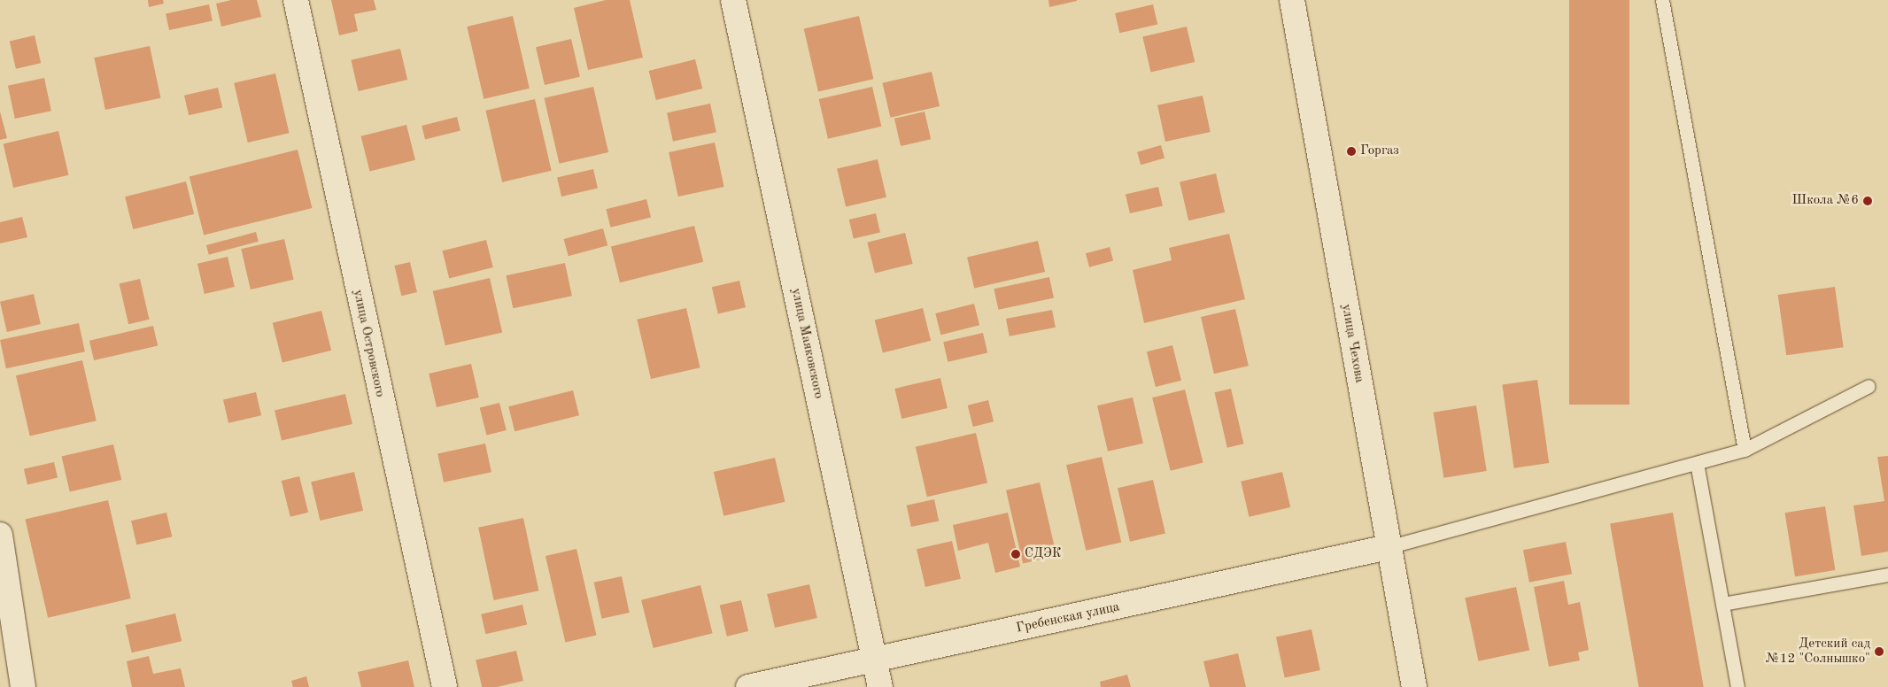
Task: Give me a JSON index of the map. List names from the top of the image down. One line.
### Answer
{"streets":{"street":["улица Островского","улица Маяковского","улица Чехова","Гребенская улица"]},"crossings":[["улица Маяковского","Гребенская улица"],["улица Чехова","Гребенская улица"]],"places":["Горгаз","Школа №6","СДЭК","Детский сад №12 \"Солнышко\""]}
